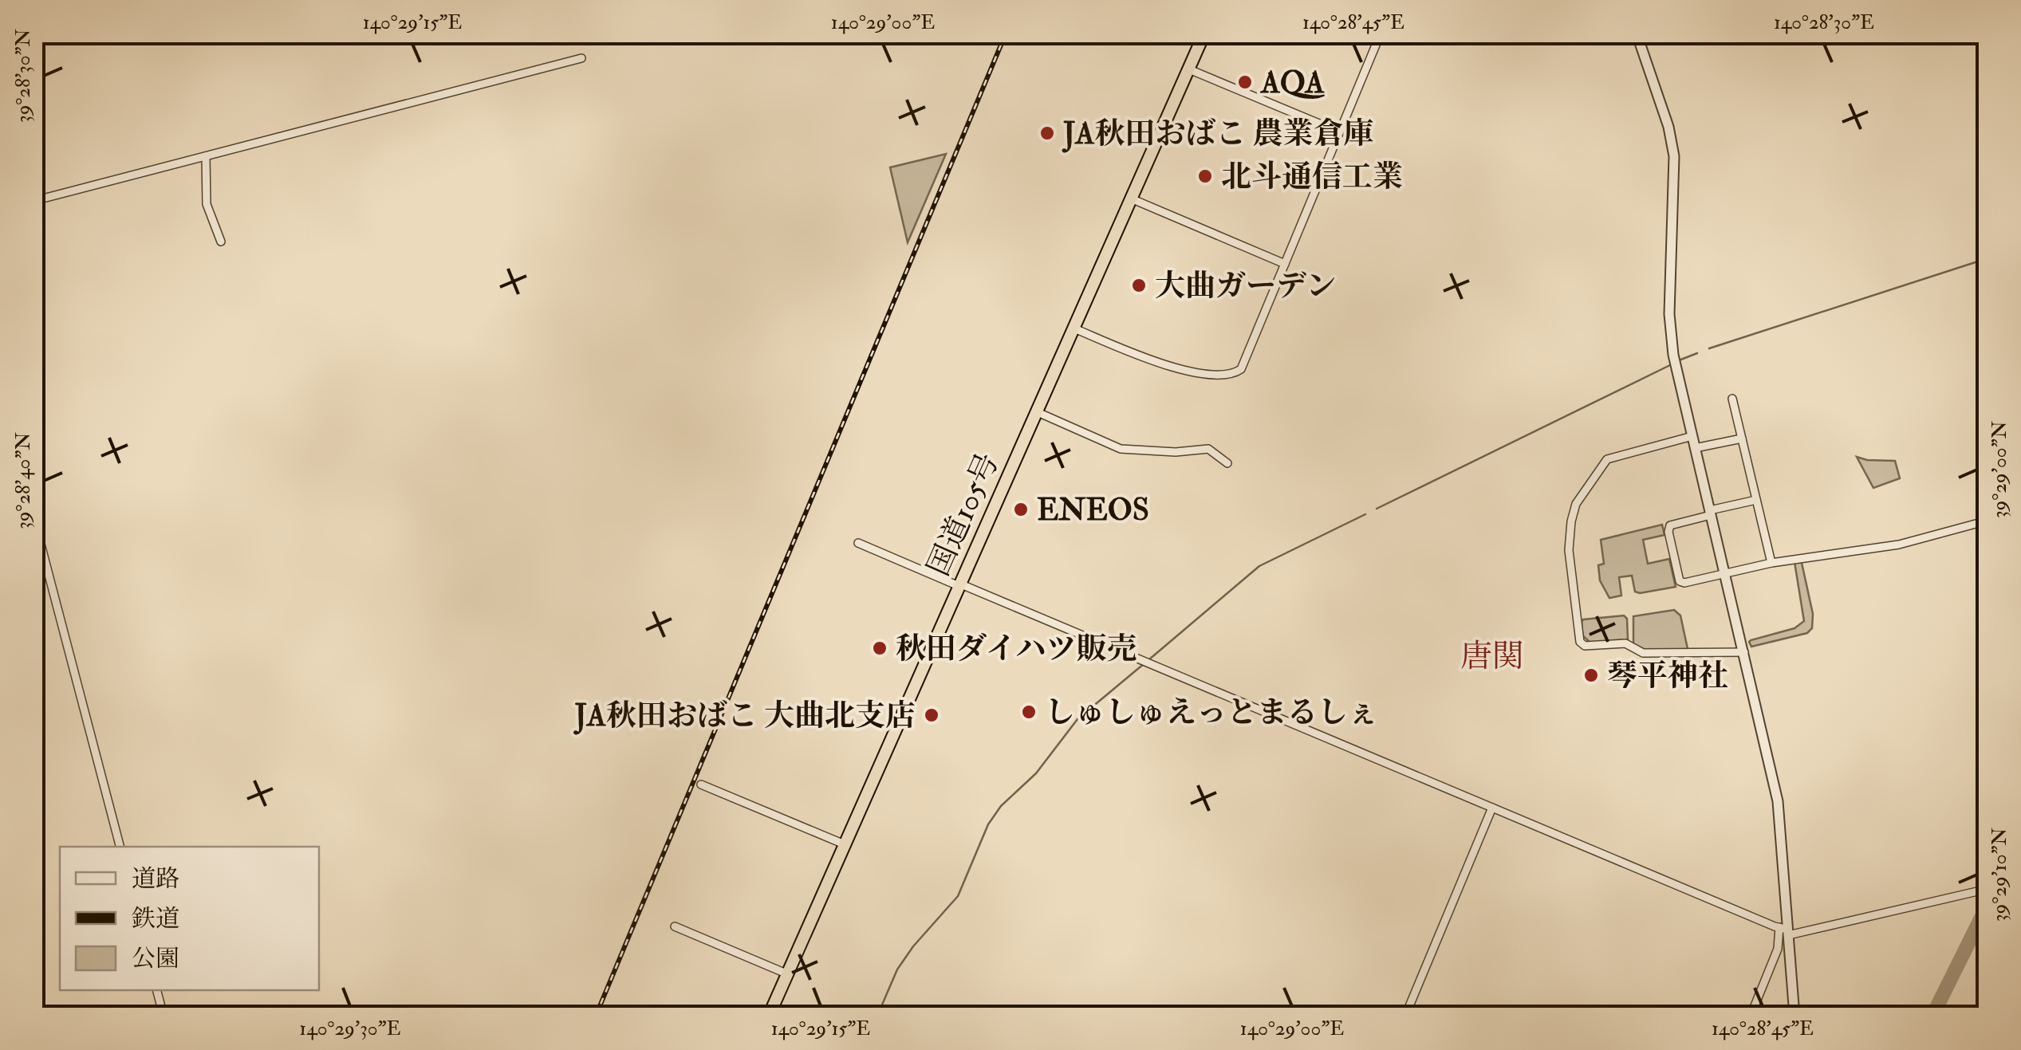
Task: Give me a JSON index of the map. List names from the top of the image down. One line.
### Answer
{"streets":{"highway":["国道105号"]},"districts":["唐関"],"places":["AQA","JA秋田おばこ 農業倉庫","北斗通信工業","大曲ガーデン","ENEOS","秋田ダイハツ販売","琴平神社","しゅしゅえっとまるしぇ","JA秋田おばこ 大曲北支店"],"legend":["道路","鉄道","公園"],"coordinates":["140°29'15\"E","140°29'00\"E","140°28'45\"E","140°28'30\"E","39°28'30\"N","39°29'00\"N","39°28'40\"N","39°29'10\"N","140°29'30\"E"]}
